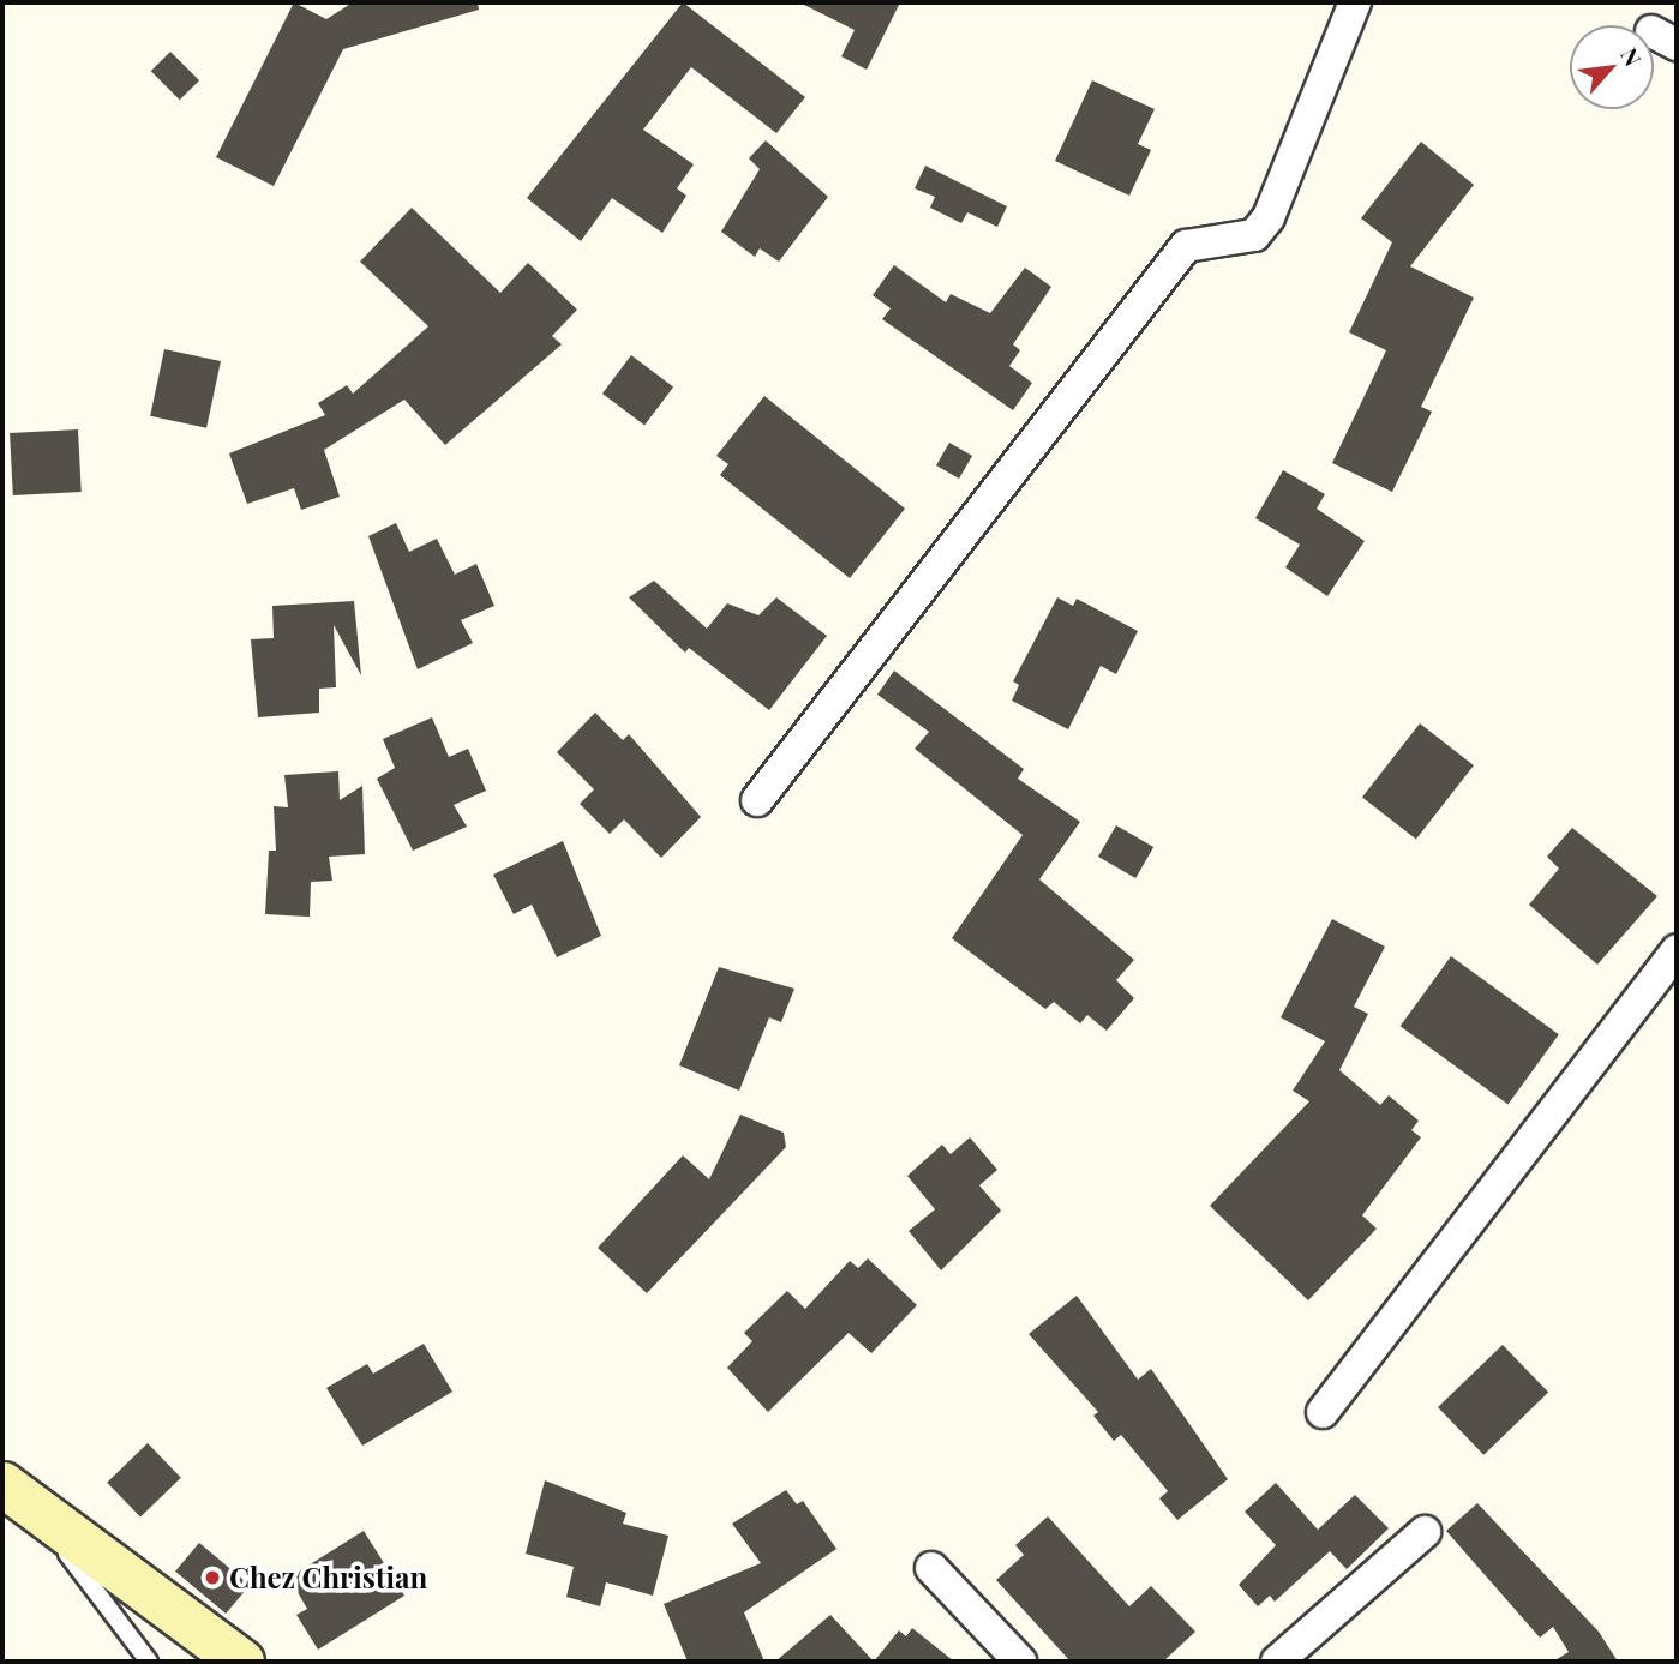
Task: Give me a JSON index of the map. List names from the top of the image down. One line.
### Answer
{"places":["Chez Christian"],"north":"top right"}
